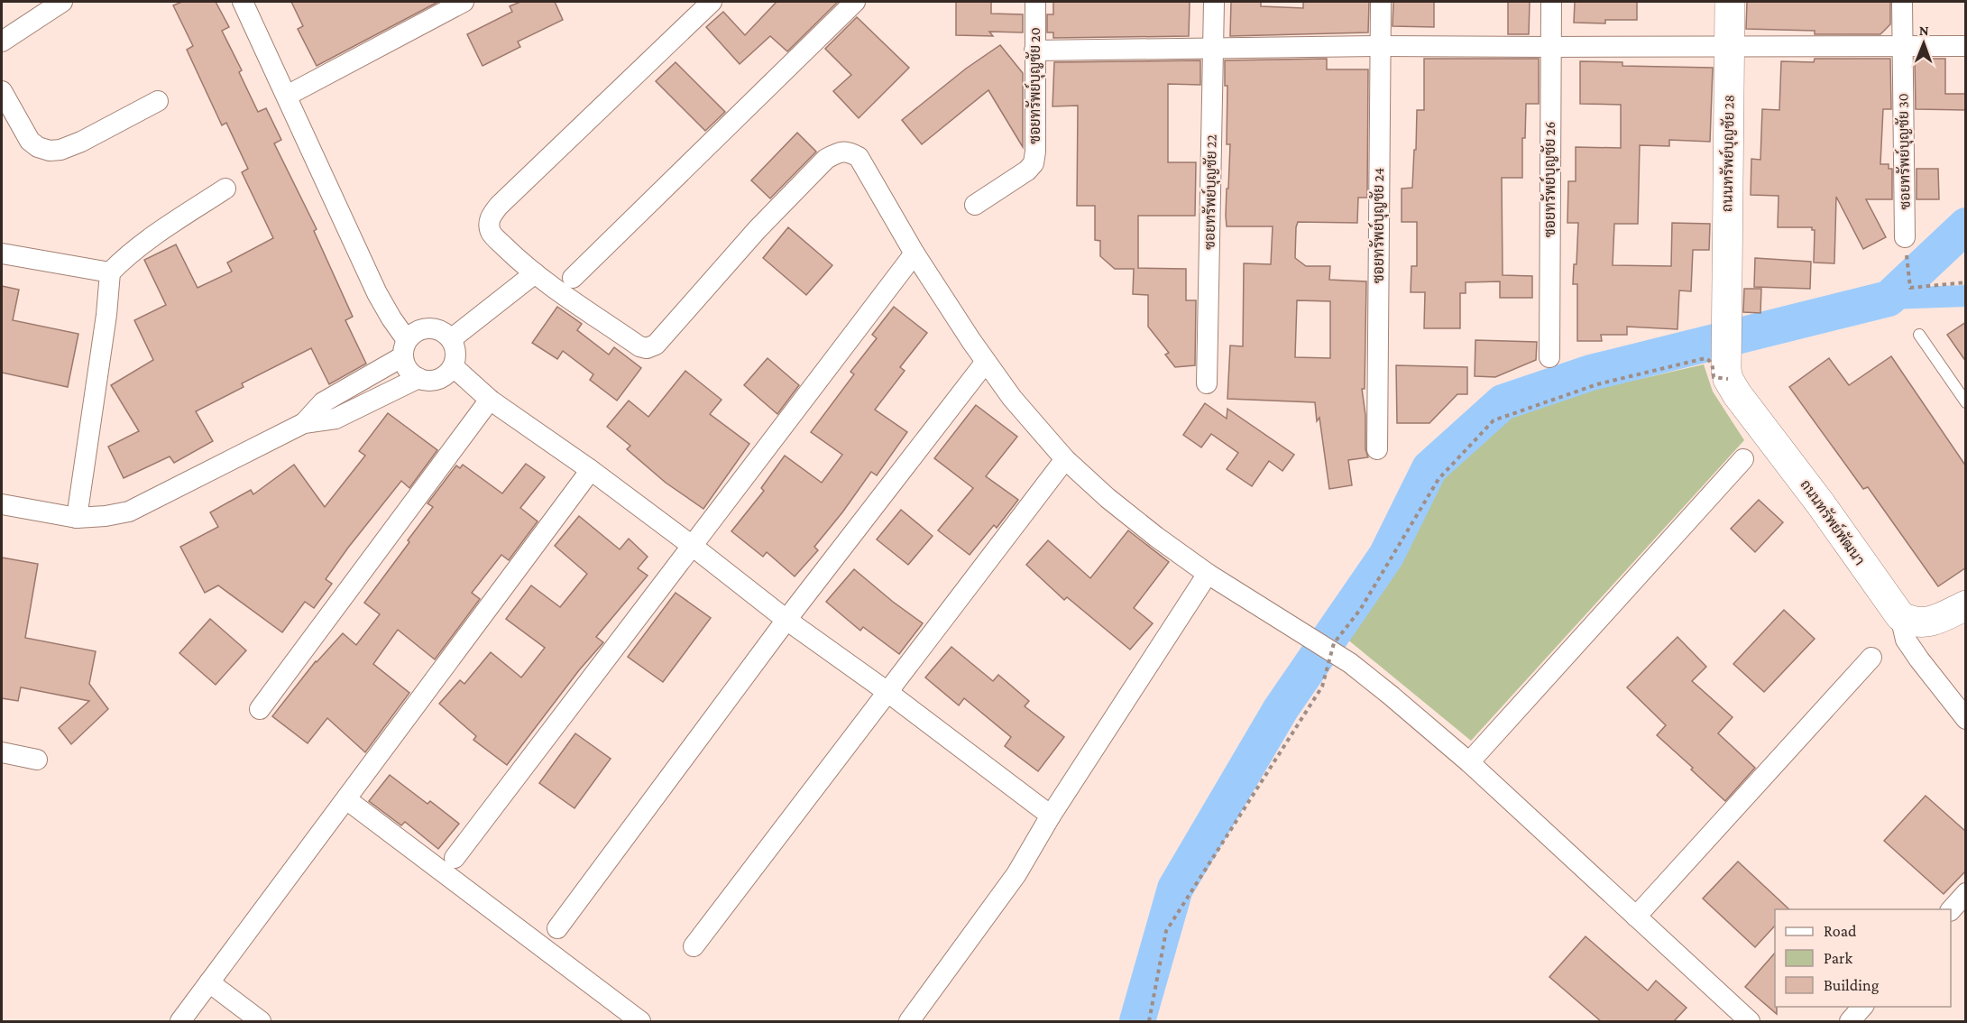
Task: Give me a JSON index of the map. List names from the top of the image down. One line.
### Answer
{"streets":{"street":["ซอยทรัพย์บุญชัย 20","ซอยทรัพย์บุญชัย 30","ถนนทรัพย์บุญชัย 28","ซอยทรัพย์บุญชัย 26","ซอยทรัพย์บุญชัย 22","ซอยทรัพย์บุญชัย 24","ถนนทรัพย์พัฒนา"]},"crossings":[["ถนนทรัพย์บุญชัย 28","ถนนทรัพย์พัฒนา"]],"legend":["Road","Park","Building"],"north":"top"}
